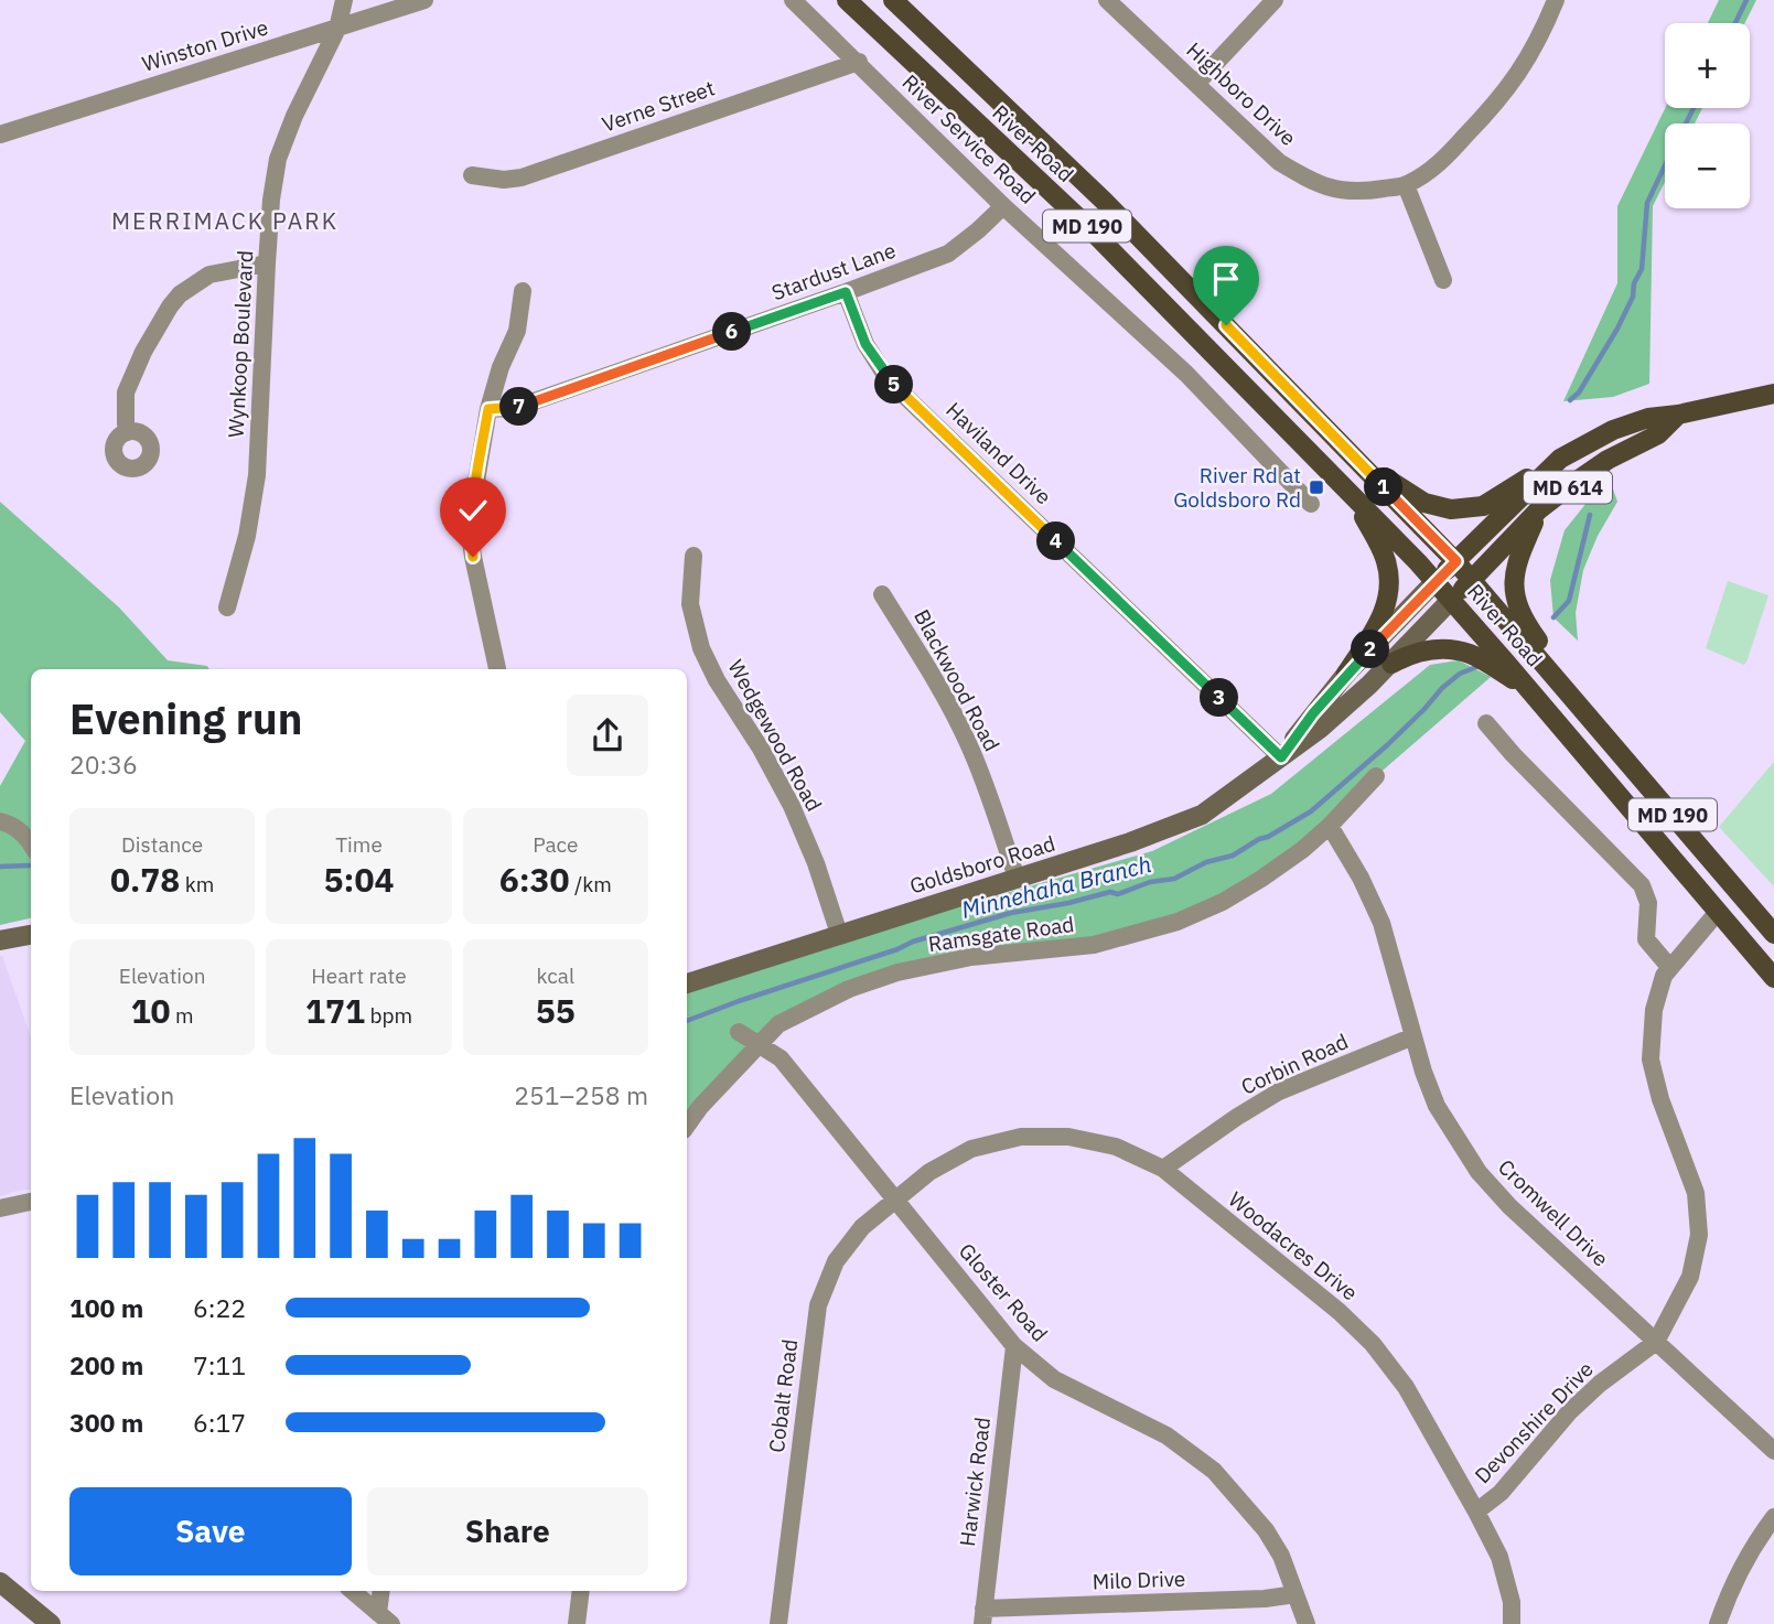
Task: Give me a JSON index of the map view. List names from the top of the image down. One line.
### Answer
{"streets":{"main road":["River Road","MD 190","MD 614","Goldsboro Road"],"street":["Winston Drive","Highboro Drive","Verne Street","River Service Road","Stardust Lane","Wynkoop Boulevard","Haviland Drive","Blackwood Road","Wedgewood Road","Ramsgate Road","Corbin Road","Cromwell Drive","Woodacres Drive","Gloster Road","Cobalt Road","Devonshire Drive","Harwick Road","Milo Drive"]},"crossings":[["Winston Drive","Wynkoop Boulevard"],["Verne Street","River Service Road"],["River Service Road","Stardust Lane"],["River Road","Goldsboro Road"],["River Road","Devonshire Drive"],["Stardust Lane","Haviland Drive"],["Haviland Drive","Goldsboro Road"],["Blackwood Road","Goldsboro Road"],["Wedgewood Road","Goldsboro Road"],["Ramsgate Road","Cromwell Drive"],["Ramsgate Road","Gloster Road"],["Corbin Road","Cromwell Drive"],["Corbin Road","Woodacres Drive"],["Cromwell Drive","Devonshire Drive"],["Woodacres Drive","Gloster Road"],["Woodacres Drive","Cobalt Road"],["Woodacres Drive","Devonshire Drive"],["Gloster Road","Cobalt Road"],["Gloster Road","Harwick Road"],["Gloster Road","Milo Drive"],["Harwick Road","Milo Drive"]],"districts":["MERRIMACK PARK"],"water":["Minnehaha Branch"],"places":{"transit":["River Rd at Goldsboro Rd"]},"page":{"map_buttons":["+","−"],"pins":["6","5","7","1","4","2","3"],"heading":["Evening run","20:36"],"stats":[["Distance","0.78 km"],["Time","5:04"],["Pace","6:30 /km"],["Elevation","10 m"],["Heart rate","171 bpm"],["kcal","55"]],"chart":["Elevation","251–258 m"],"list":[{"name":"100 m","note":"6:22"},{"name":"200 m","note":"7:11"},{"name":"300 m","note":"6:17"}],"buttons":["Save","Share"]}}
